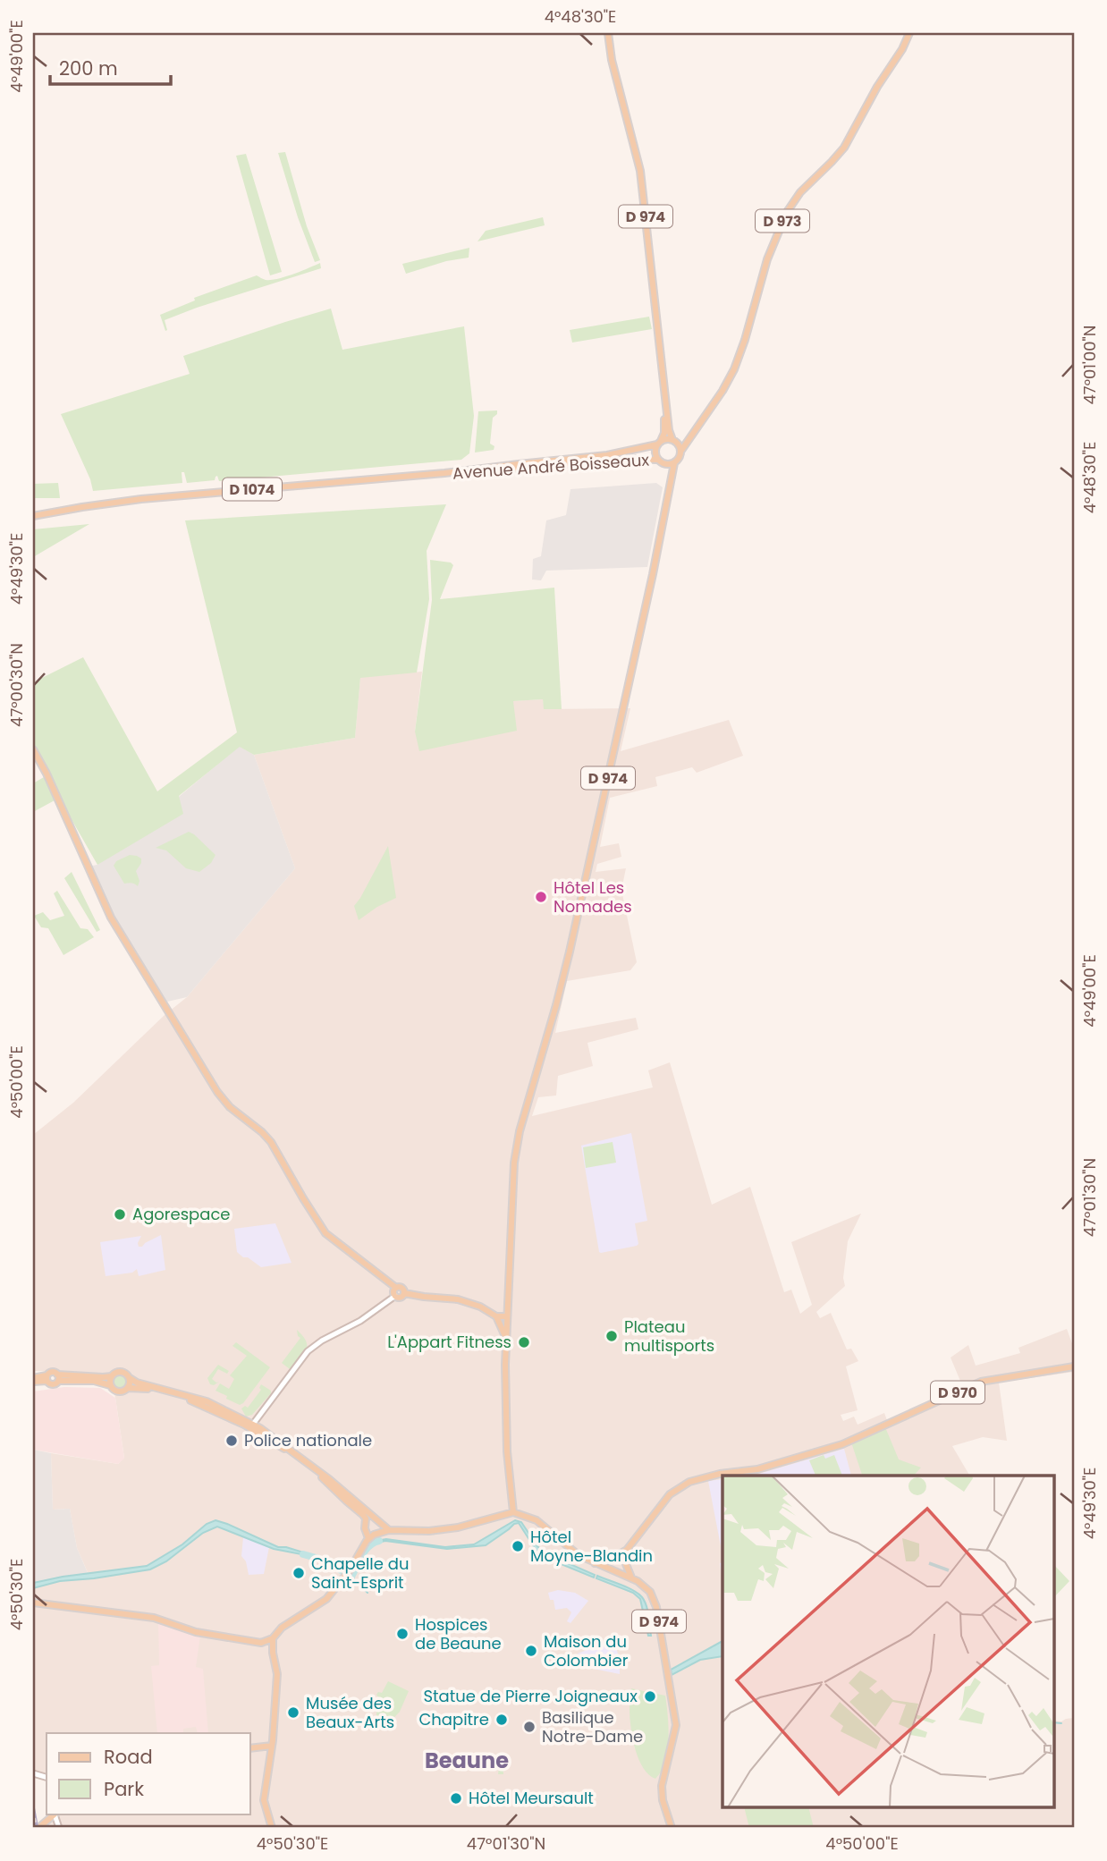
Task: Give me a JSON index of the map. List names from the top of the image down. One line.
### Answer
{"streets":{"main road":["D 974","D 973","Avenue André Boisseaux","D 1074","D 970"]},"crossings":[["D 974","D 973"],["D 974","Avenue André Boisseaux"],["D 973","Avenue André Boisseaux"]],"districts":["Beaune"],"places":["Hôtel Les Nomades","Agorespace","Plateau multisports","L'Appart Fitness","Police nationale","Hôtel Moyne-Blandin","Chapelle du Saint-Esprit","Hospices de Beaune","Maison du Colombier","Statue de Pierre Joigneaux","Musée des Beaux-Arts","Chapitre","Basilique Notre-Dame","Hôtel Meursault"],"legend":["Road","Park"],"scale_bar":"200 m","coordinates":["4°48'30\"E","4°49'00\"E","47°01'00\"N","4°49'30\"E","47°00'30\"N","4°50'00\"E","47°01'30\"N","4°50'30\"E"]}
